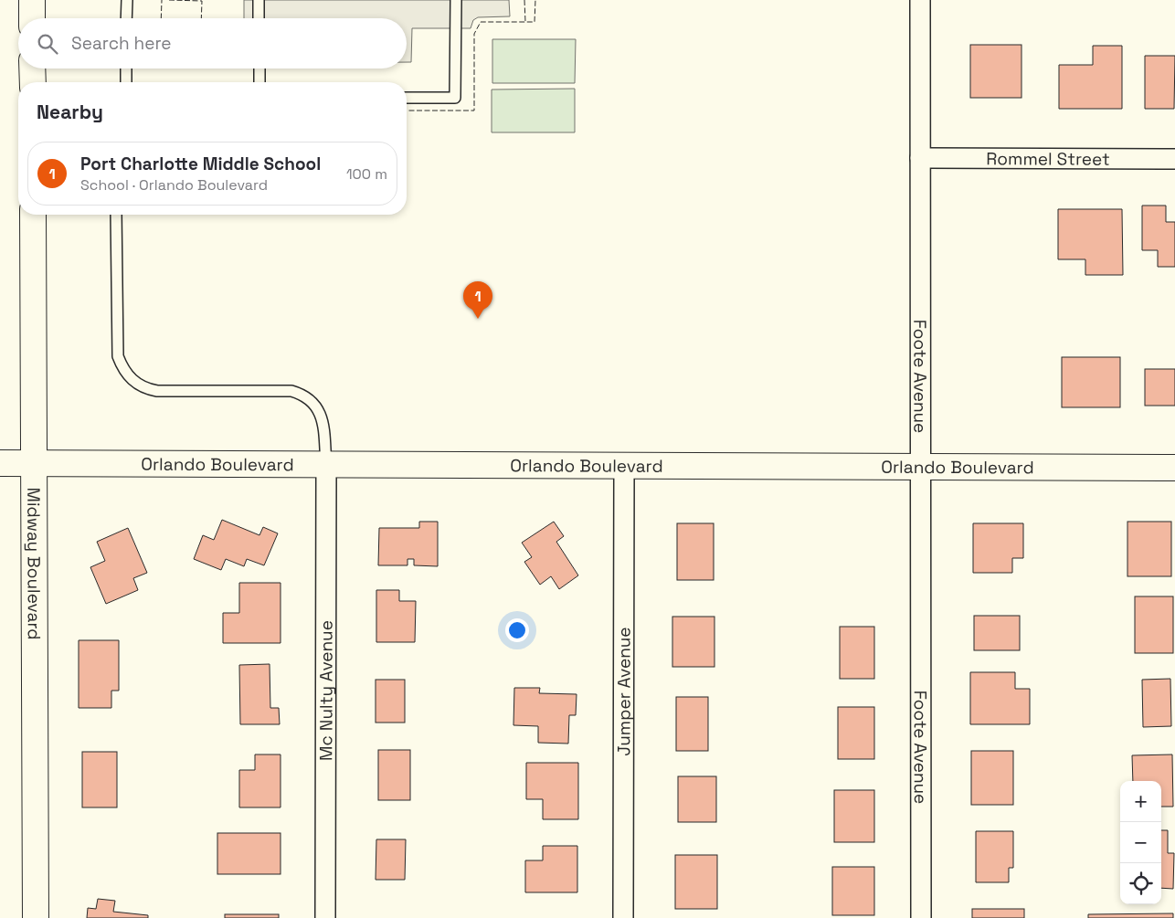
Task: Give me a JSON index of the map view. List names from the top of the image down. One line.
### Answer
{"streets":{"street":["Rommel Street","Foote Avenue","Orlando Boulevard","Midway Boulevard","Mc Nulty Avenue","Jumper Avenue"]},"crossings":[["Rommel Street","Foote Avenue"],["Foote Avenue","Orlando Boulevard"],["Orlando Boulevard","Midway Boulevard"],["Orlando Boulevard","Mc Nulty Avenue"],["Orlando Boulevard","Jumper Avenue"]],"page":{"search":"Search here","heading":"Nearby","list":[{"mark":"1","name":"Port Charlotte Middle School","note":"School · Orlando Boulevard","value":"100 m"}],"pins":"1","map_buttons":["+","−"]}}
